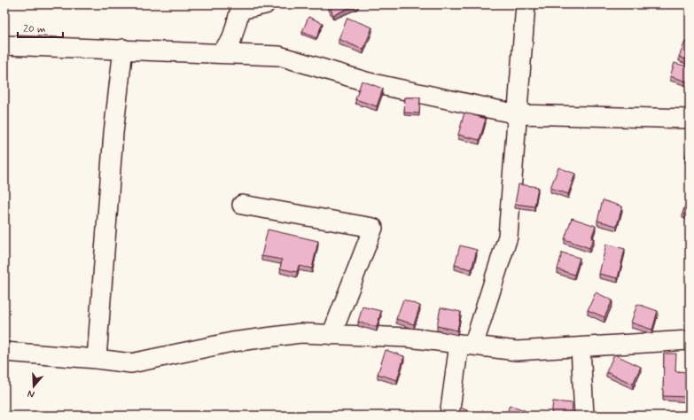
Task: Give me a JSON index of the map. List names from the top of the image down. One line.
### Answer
{"scale_bar":"20 m","north":"bottom"}
